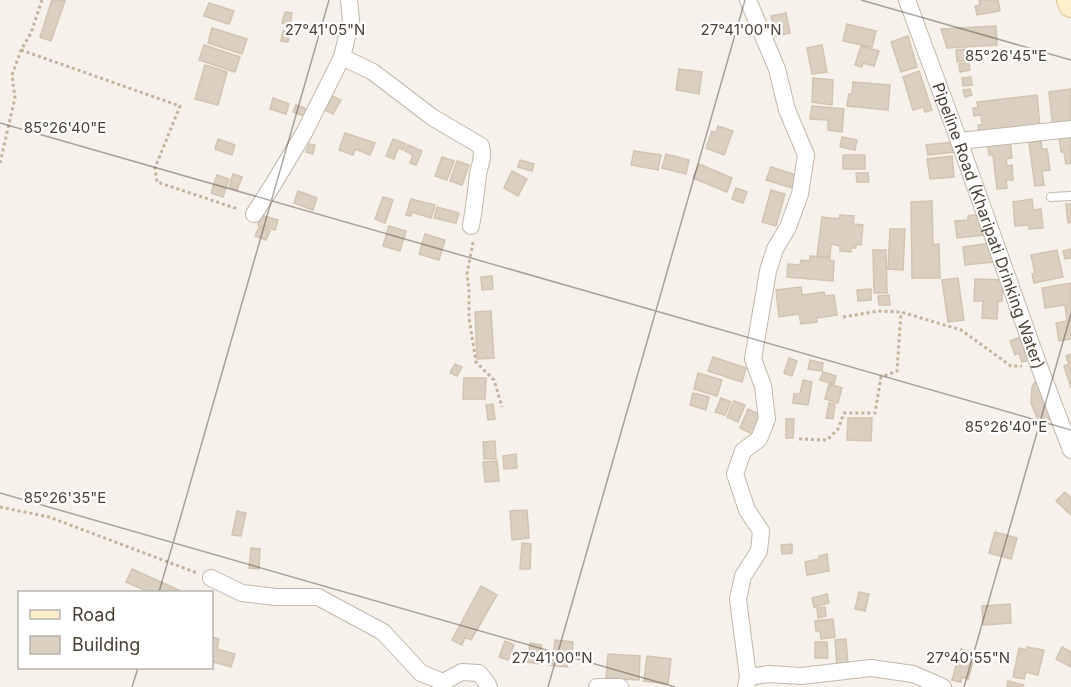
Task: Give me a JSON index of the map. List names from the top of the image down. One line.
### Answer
{"streets":{"street":["Pipeline Road (Kharipati Drinking Water)"]},"legend":["Road","Building"],"coordinates":["27°41'05\"N","27°41'00\"N","85°26'45\"E","85°26'40\"E","85°26'35\"E","27°40'55\"N"]}
